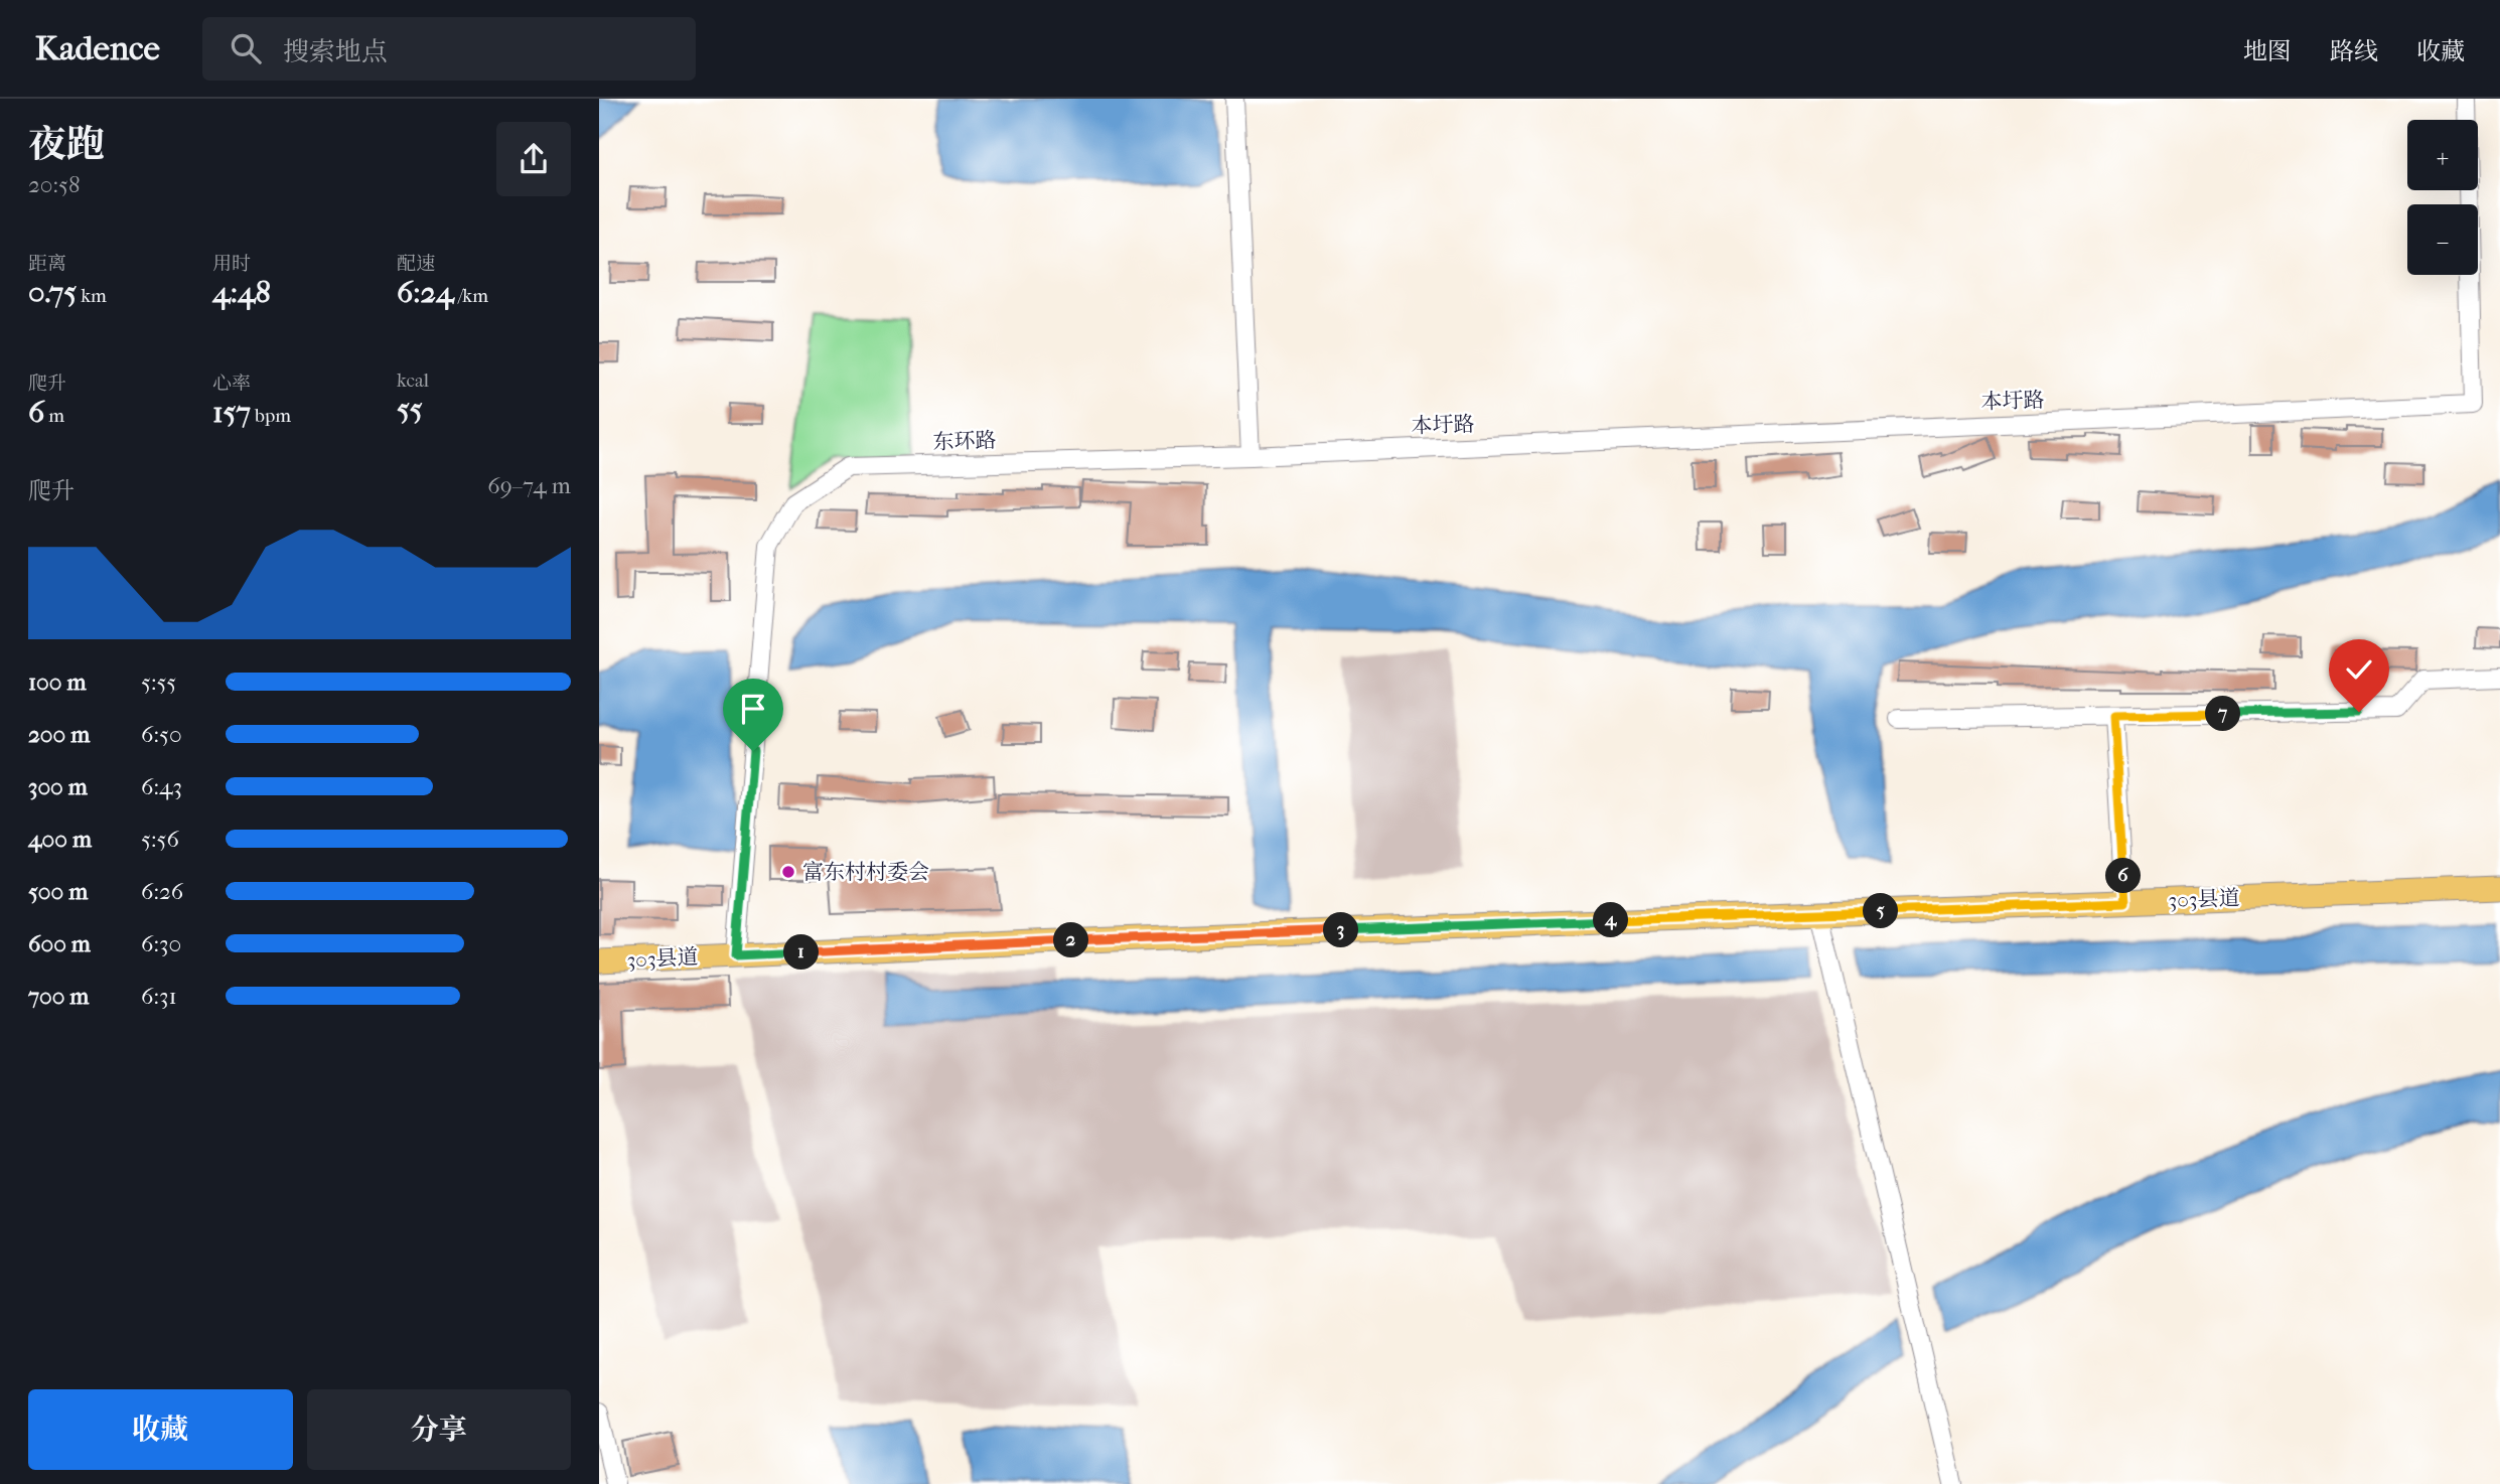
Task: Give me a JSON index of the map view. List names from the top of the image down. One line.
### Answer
{"streets":{"main road":["303县道"],"street":["本圩路","东环路"]},"crossings":[["本圩路","东环路"],["东环路","303县道"]],"places":["富东村村委会"],"page":{"header":"Kadence","search":"搜索地点","nav":["地图","路线","收藏"],"heading":["夜跑","20:58"],"map_buttons":["+","−"],"stats":[["距离","0.75 km"],["用时","4:48"],["配速","6:24 /km"],["爬升","6 m"],["心率","157 bpm"],["kcal","55"]],"chart":["爬升","69–74 m"],"list":[{"name":"100 m","note":"5:55"},{"name":"200 m","note":"6:50"},{"name":"300 m","note":"6:43"},{"name":"400 m","note":"5:56"},{"name":"500 m","note":"6:26"},{"name":"600 m","note":"6:30"},{"name":"700 m","note":"6:31"}],"pins":["7","6","5","4","3","2","1"],"buttons":["收藏","分享"]}}
